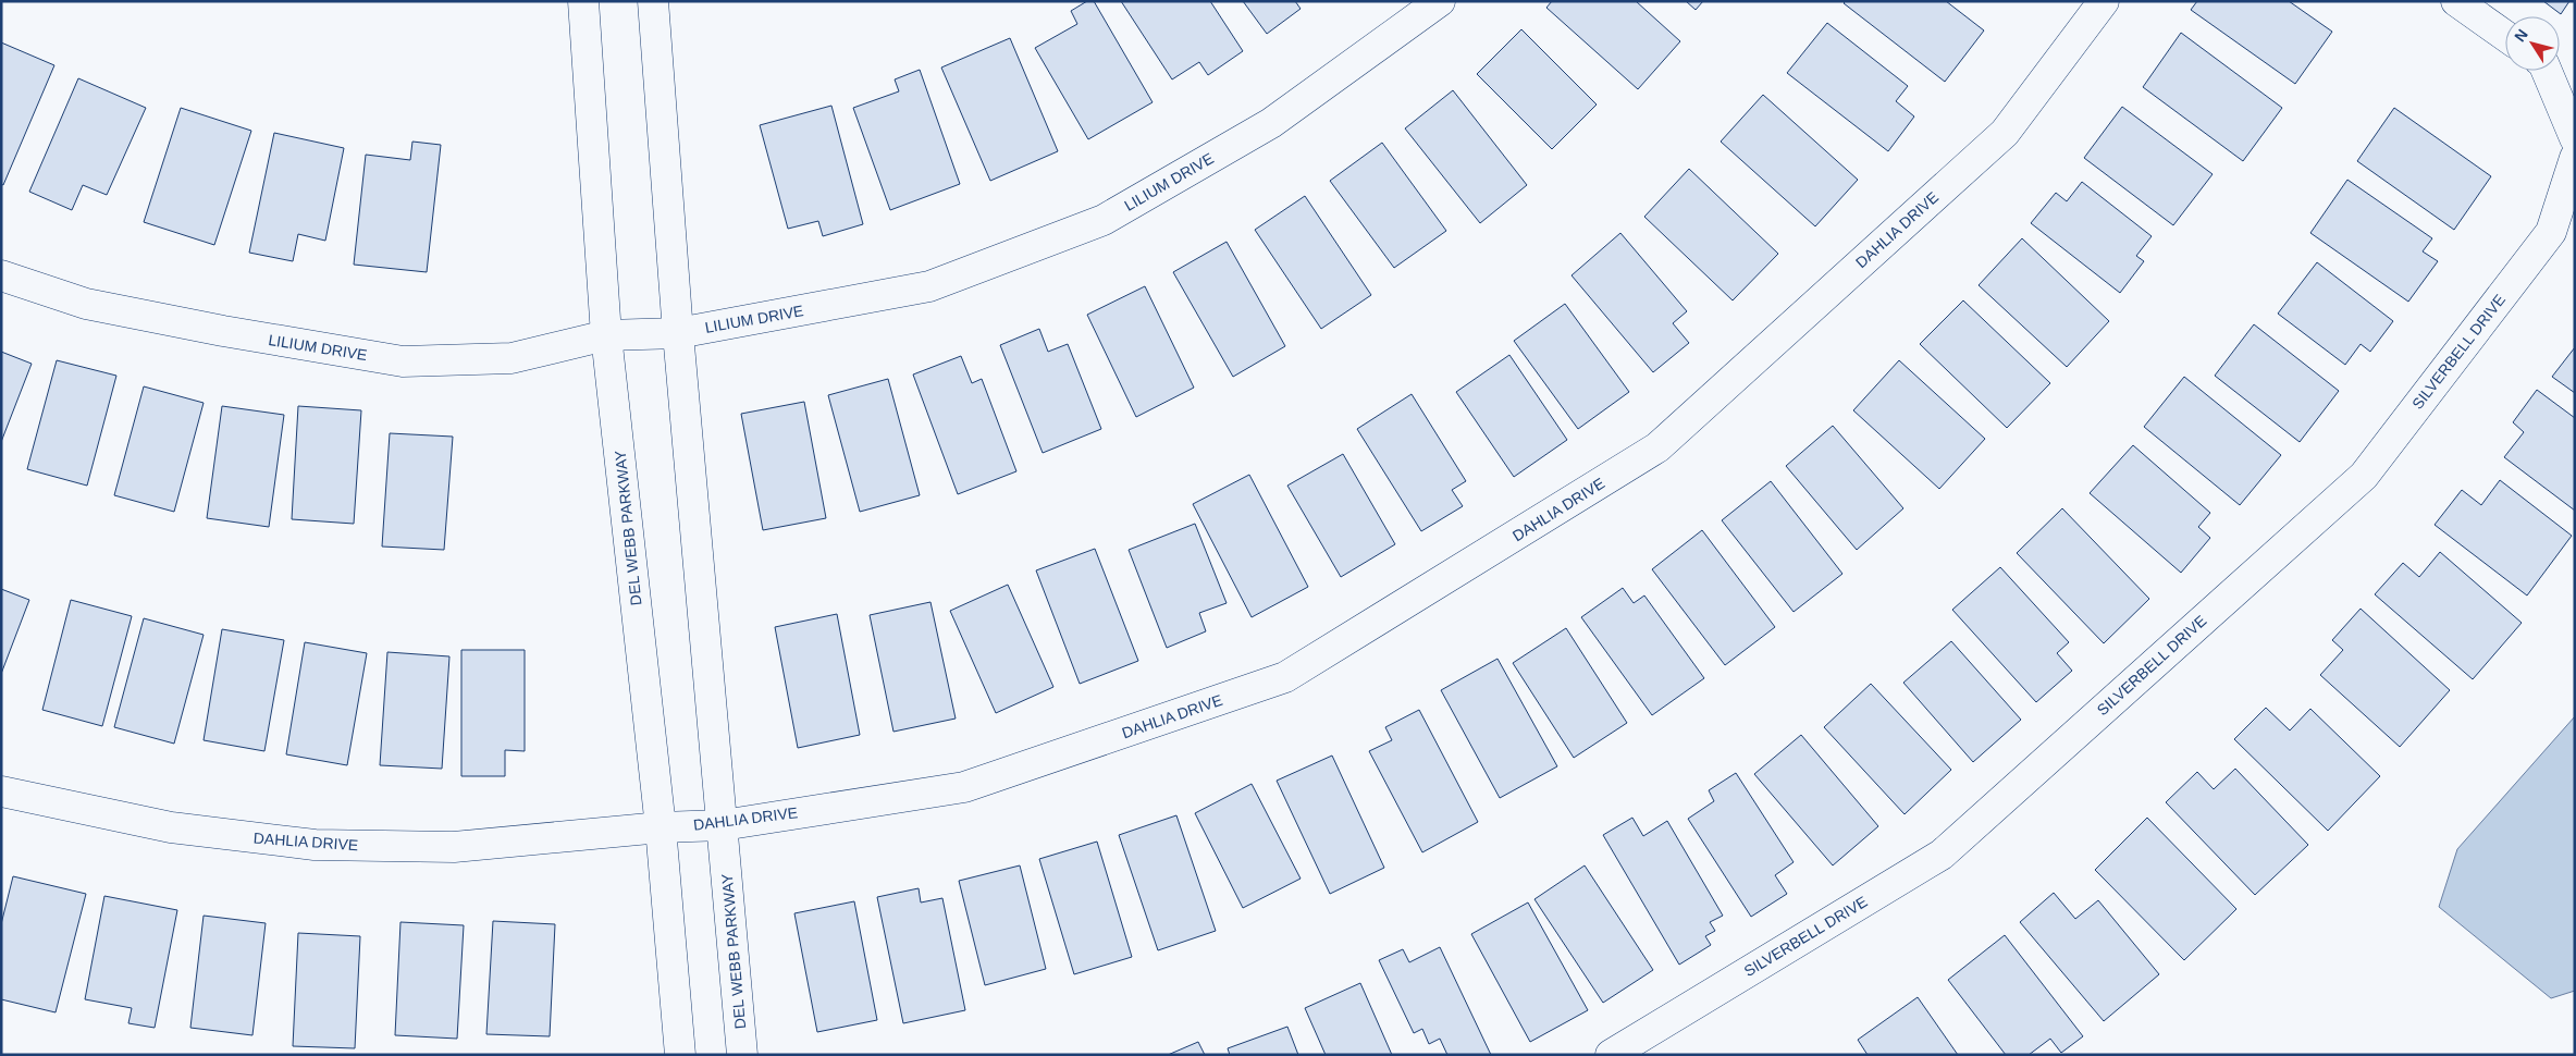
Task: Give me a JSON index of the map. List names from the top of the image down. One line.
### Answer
{"streets":{"street":["LILIUM DRIVE","DAHLIA DRIVE","SILVERBELL DRIVE","DEL WEBB PARKWAY"]},"crossings":[["LILIUM DRIVE","DEL WEBB PARKWAY"],["DAHLIA DRIVE","DEL WEBB PARKWAY"]],"north":"top left"}
